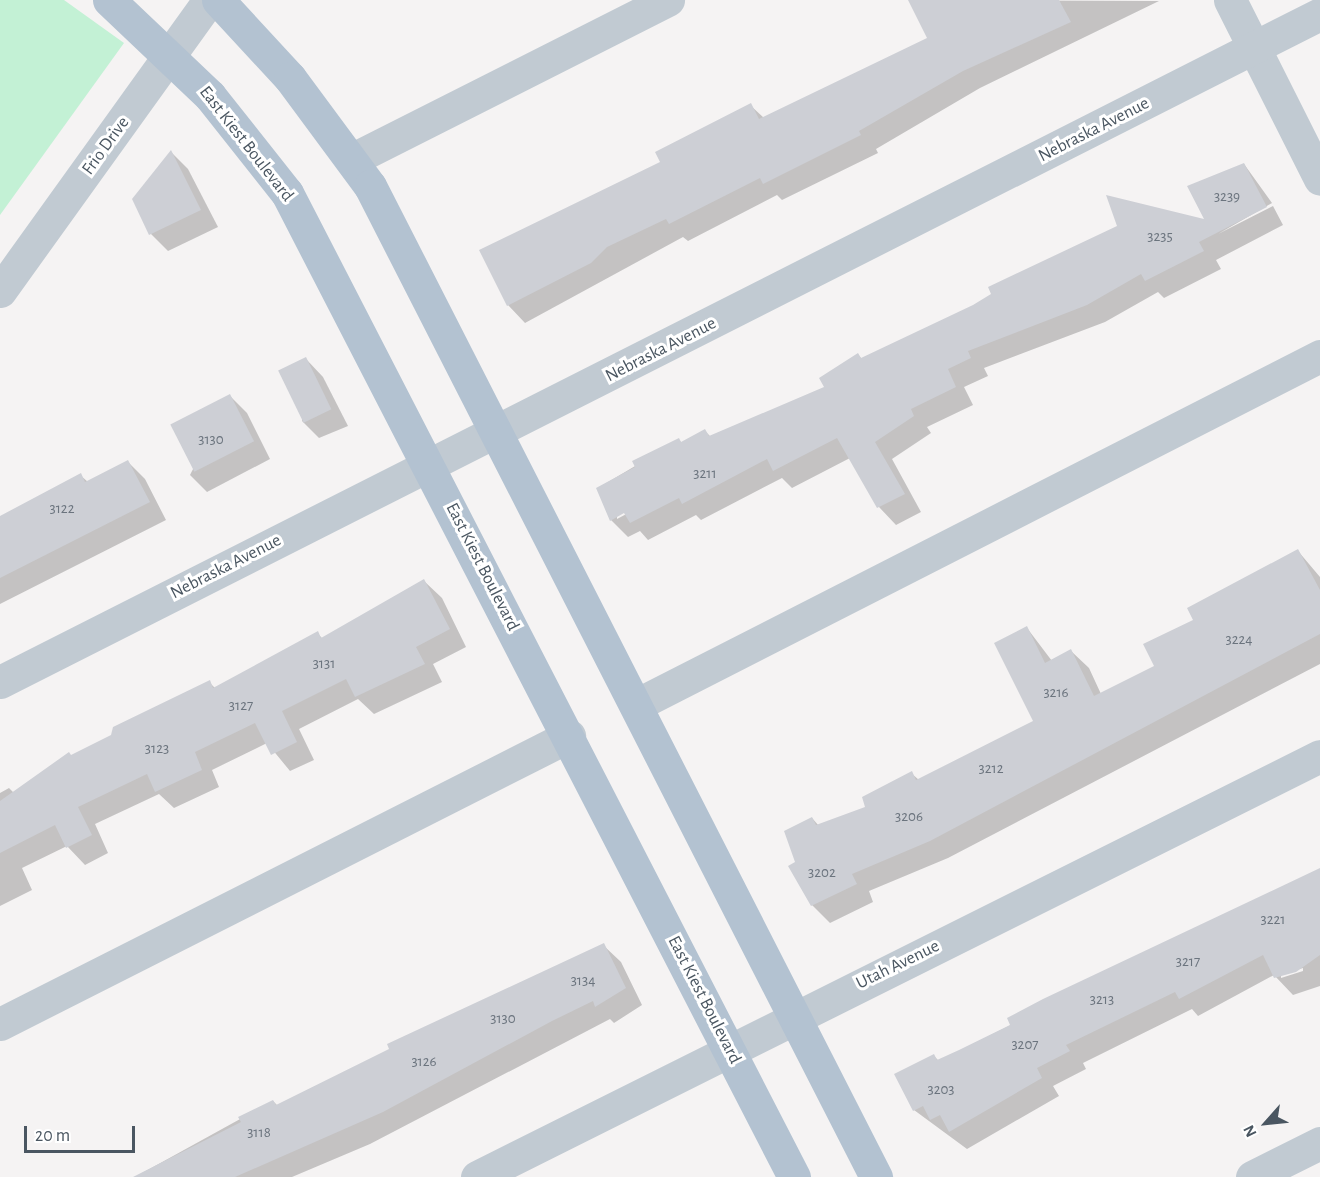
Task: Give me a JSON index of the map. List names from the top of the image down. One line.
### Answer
{"streets":{"main road":["East Kiest Boulevard"],"street":["Nebraska Avenue","Frio Drive","Utah Avenue"]},"crossings":[["Nebraska Avenue","East Kiest Boulevard"],["East Kiest Boulevard","Frio Drive"],["East Kiest Boulevard","Utah Avenue"]],"house_numbers":["3239","3235","3130","3211","3122","3224","3131","3216","3127","3123","3212","3206","3202","3221","3217","3134","3213","3130","3207","3126","3203","3118"],"scale_bar":"20 m","north":"bottom left"}
